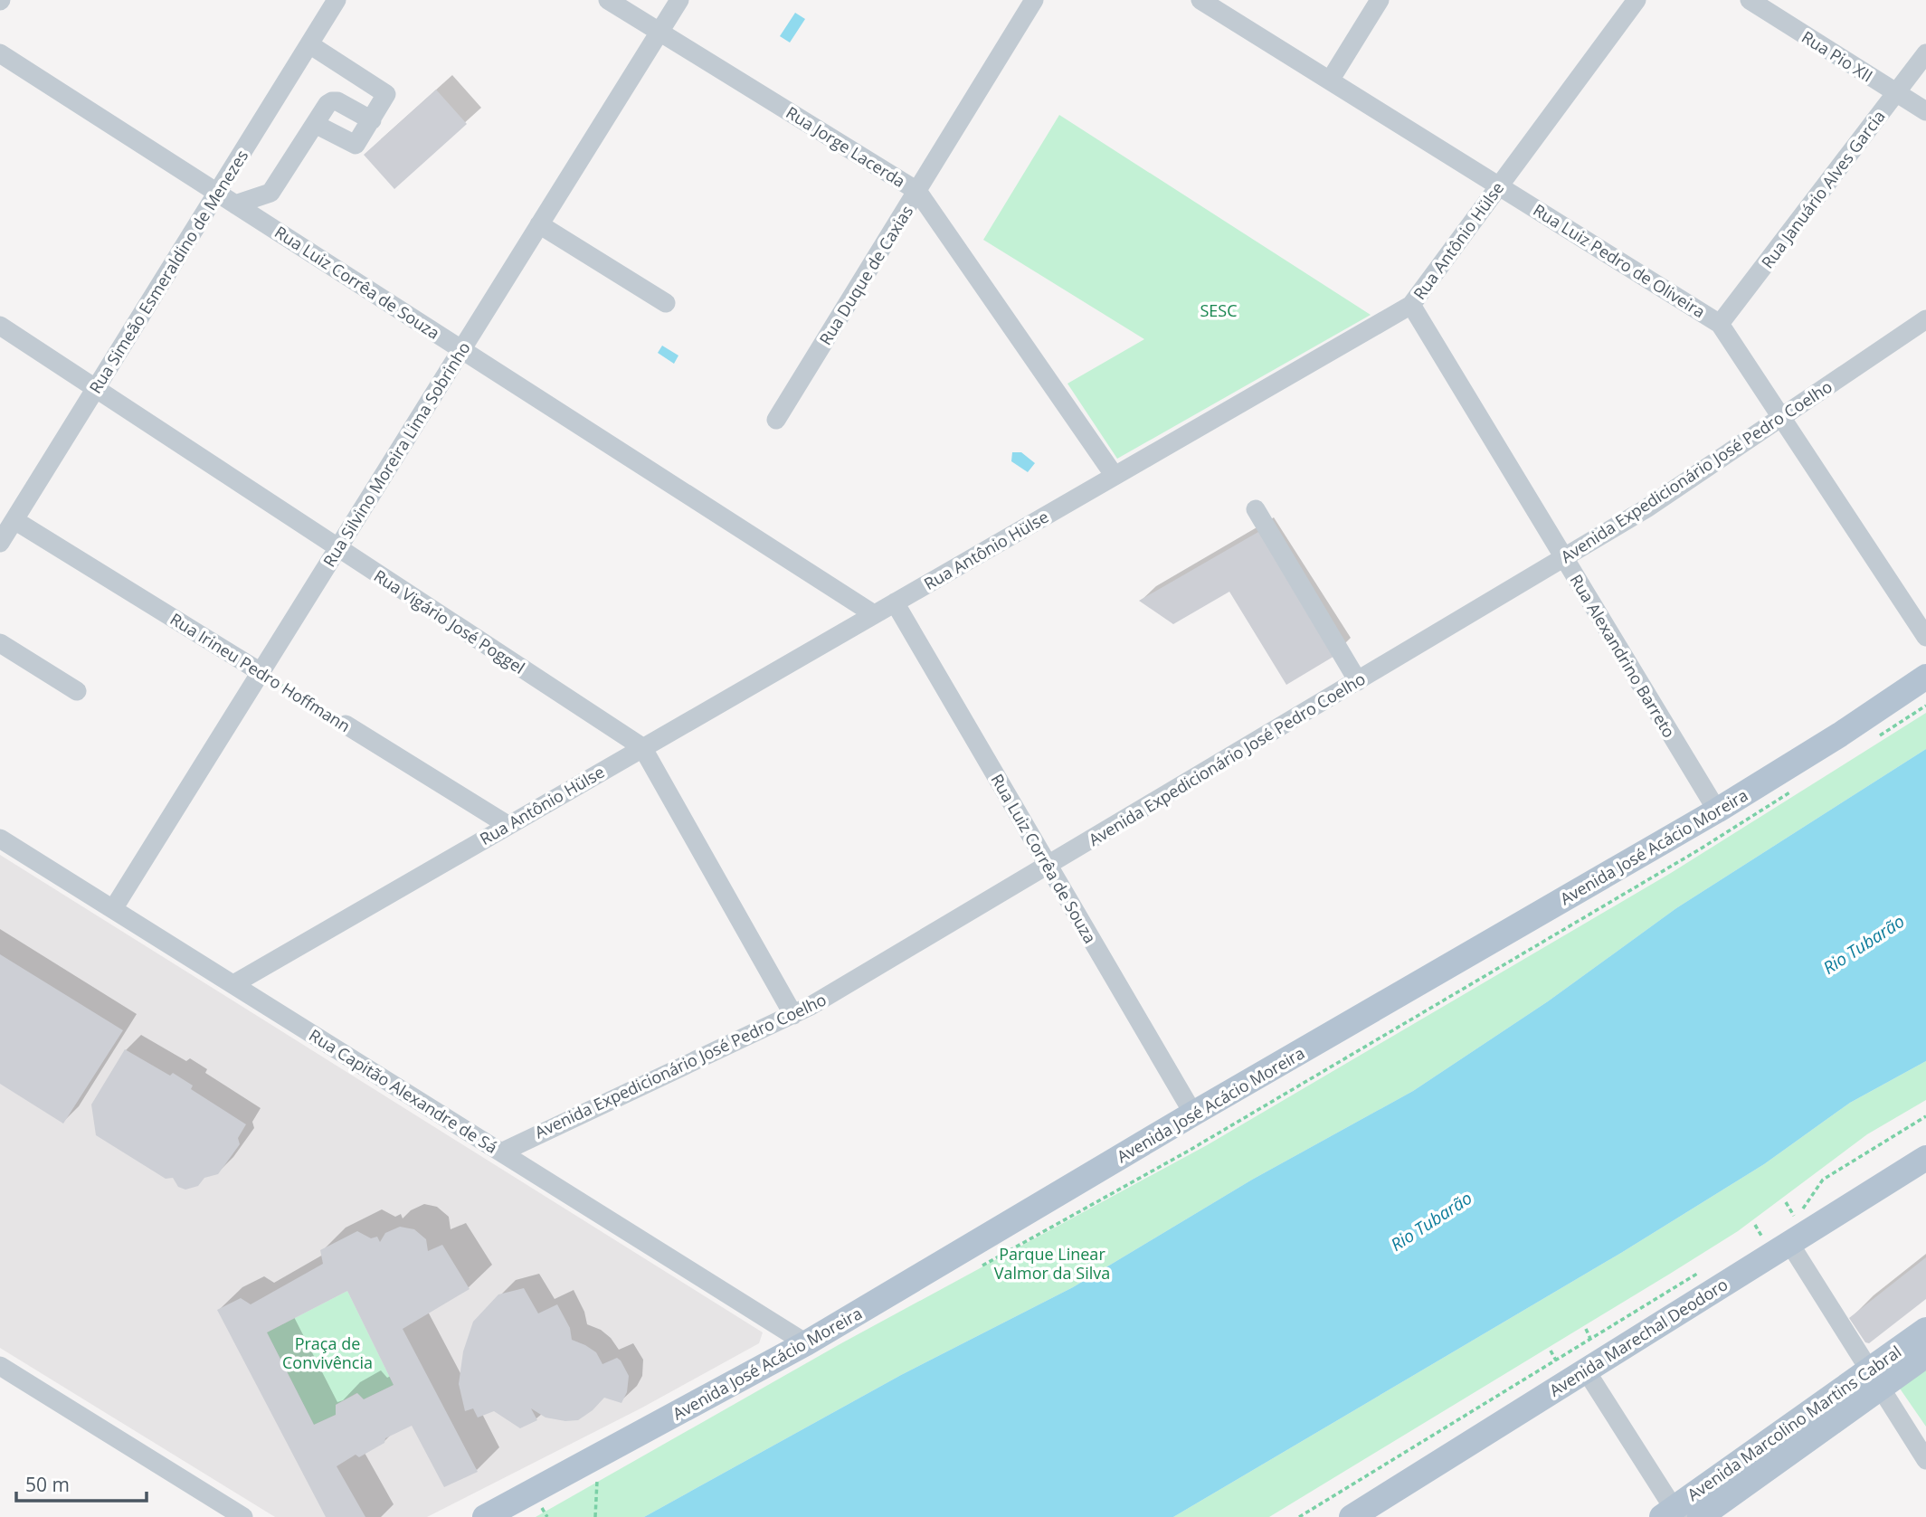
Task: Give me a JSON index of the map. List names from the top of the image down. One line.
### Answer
{"streets":{"main road":["Avenida José Acácio Moreira","Avenida Marechal Deodoro","Avenida Marcolino Martins Cabral"],"street":["Rua Pio XII","Rua Jorge Lacerda","Rua Januário Alves Garcia","Rua Antônio Hülse","Rua Luiz Pedro de Oliveira","Rua Simeão Esmeraldino de Menezes","Rua Duque de Caxias","Rua Luiz Corrêa de Souza","Rua Silvino Moreira Lima Sobrinho","Avenida Expedicionário José Pedro Coelho","Rua Vigário José Poggel","Rua Alexandrino Barreto","Rua Irineu Pedro Hoffmann","Rua Capitão Alexandre de Sá"]},"crossings":[["Rua Pio XII","Rua Januário Alves Garcia"],["Rua Jorge Lacerda","Rua Antônio Hülse"],["Rua Jorge Lacerda","Rua Duque de Caxias"],["Rua Jorge Lacerda","Rua Silvino Moreira Lima Sobrinho"],["Rua Januário Alves Garcia","Rua Luiz Pedro de Oliveira"],["Rua Antônio Hülse","Rua Luiz Pedro de Oliveira"],["Rua Antônio Hülse","Rua Luiz Corrêa de Souza"],["Rua Antônio Hülse","Rua Vigário José Poggel"],["Rua Antônio Hülse","Rua Alexandrino Barreto"],["Rua Antônio Hülse","Rua Irineu Pedro Hoffmann"],["Rua Antônio Hülse","Rua Capitão Alexandre de Sá"],["Rua Luiz Pedro de Oliveira","Avenida Expedicionário José Pedro Coelho"],["Rua Simeão Esmeraldino de Menezes","Rua Luiz Corrêa de Souza"],["Rua Simeão Esmeraldino de Menezes","Rua Vigário José Poggel"],["Rua Simeão Esmeraldino de Menezes","Rua Irineu Pedro Hoffmann"],["Rua Luiz Corrêa de Souza","Rua Silvino Moreira Lima Sobrinho"],["Rua Luiz Corrêa de Souza","Avenida Expedicionário José Pedro Coelho"],["Rua Luiz Corrêa de Souza","Avenida José Acácio Moreira"],["Rua Silvino Moreira Lima Sobrinho","Rua Vigário José Poggel"],["Rua Silvino Moreira Lima Sobrinho","Rua Irineu Pedro Hoffmann"],["Rua Silvino Moreira Lima Sobrinho","Rua Capitão Alexandre de Sá"],["Avenida Expedicionário José Pedro Coelho","Rua Vigário José Poggel"],["Avenida Expedicionário José Pedro Coelho","Rua Alexandrino Barreto"],["Avenida Expedicionário José Pedro Coelho","Rua Capitão Alexandre de Sá"],["Rua Alexandrino Barreto","Avenida José Acácio Moreira"],["Avenida José Acácio Moreira","Rua Capitão Alexandre de Sá"]],"water":["Rio Tubarão"],"parks":["SESC","Parque Linear Valmor da Silva","Praça de Convivência"],"scale_bar":"50 m"}
